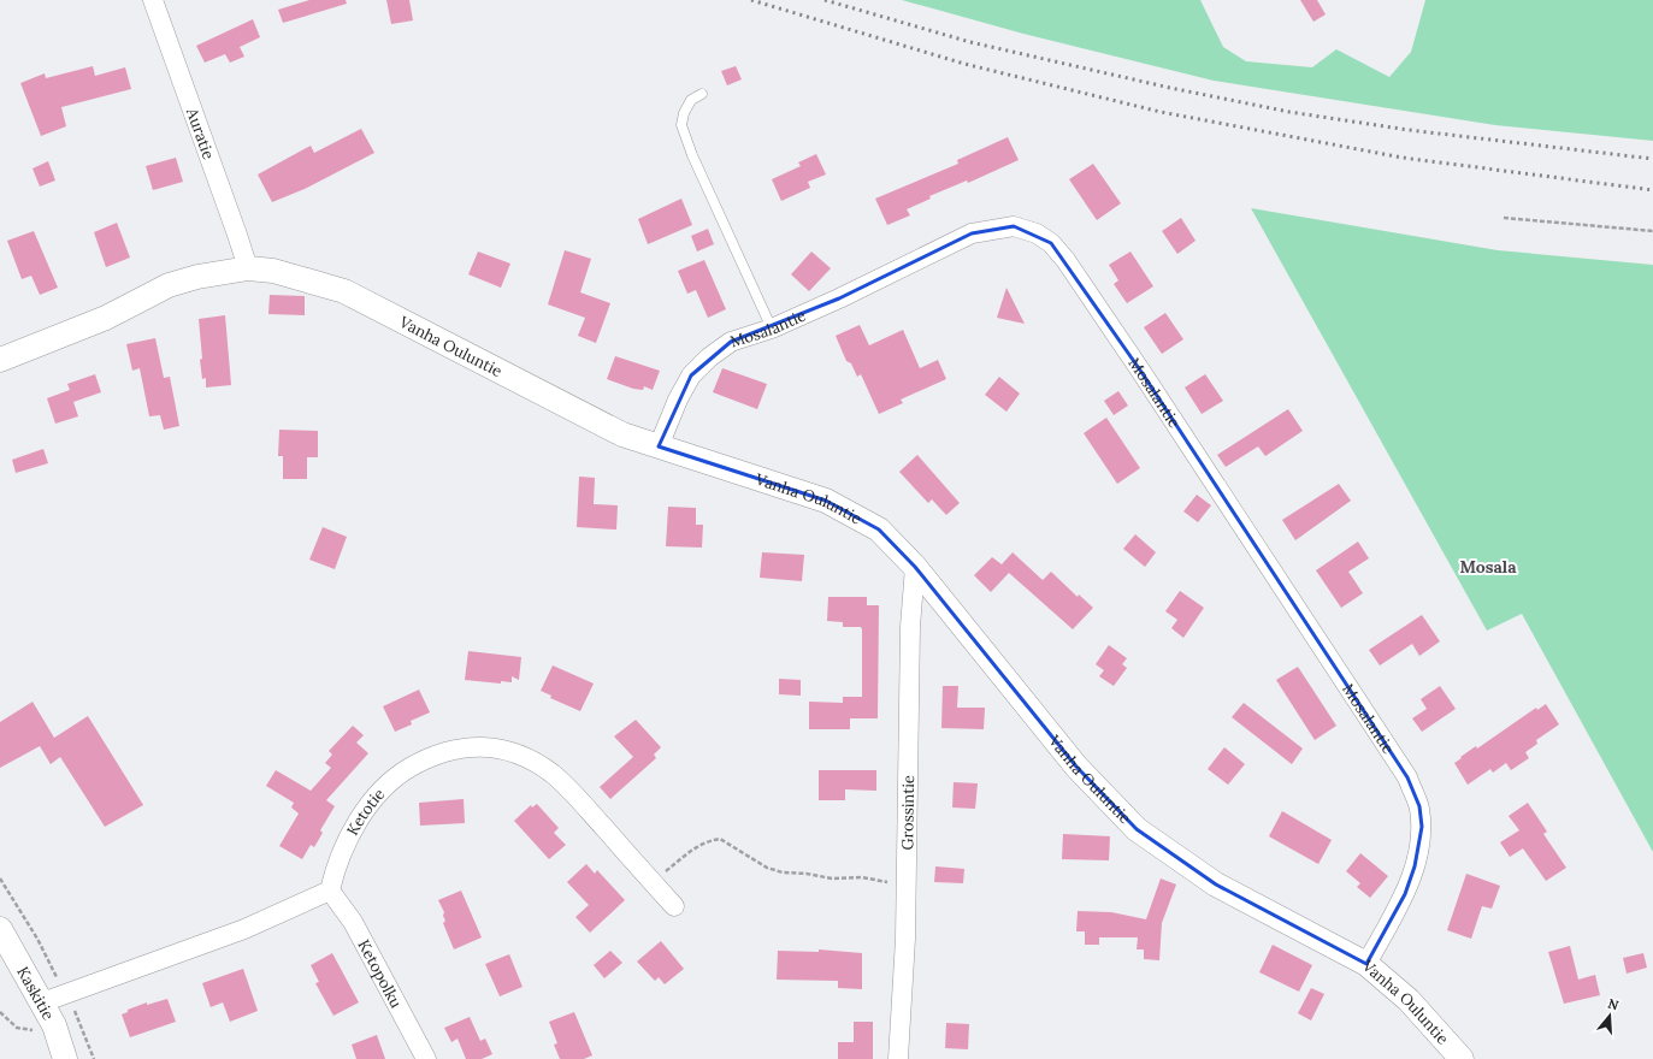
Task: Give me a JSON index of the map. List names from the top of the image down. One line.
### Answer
{"streets":{"street":["Auratie","Mosalantie","Vanha Ouluntie","Grossintie","Ketotie","Ketopolku","Kaskitie"]},"crossings":[["Auratie","Vanha Ouluntie"],["Mosalantie","Vanha Ouluntie"],["Vanha Ouluntie","Grossintie"],["Ketotie","Ketopolku"]],"districts":["Mosala"],"north":"top"}
